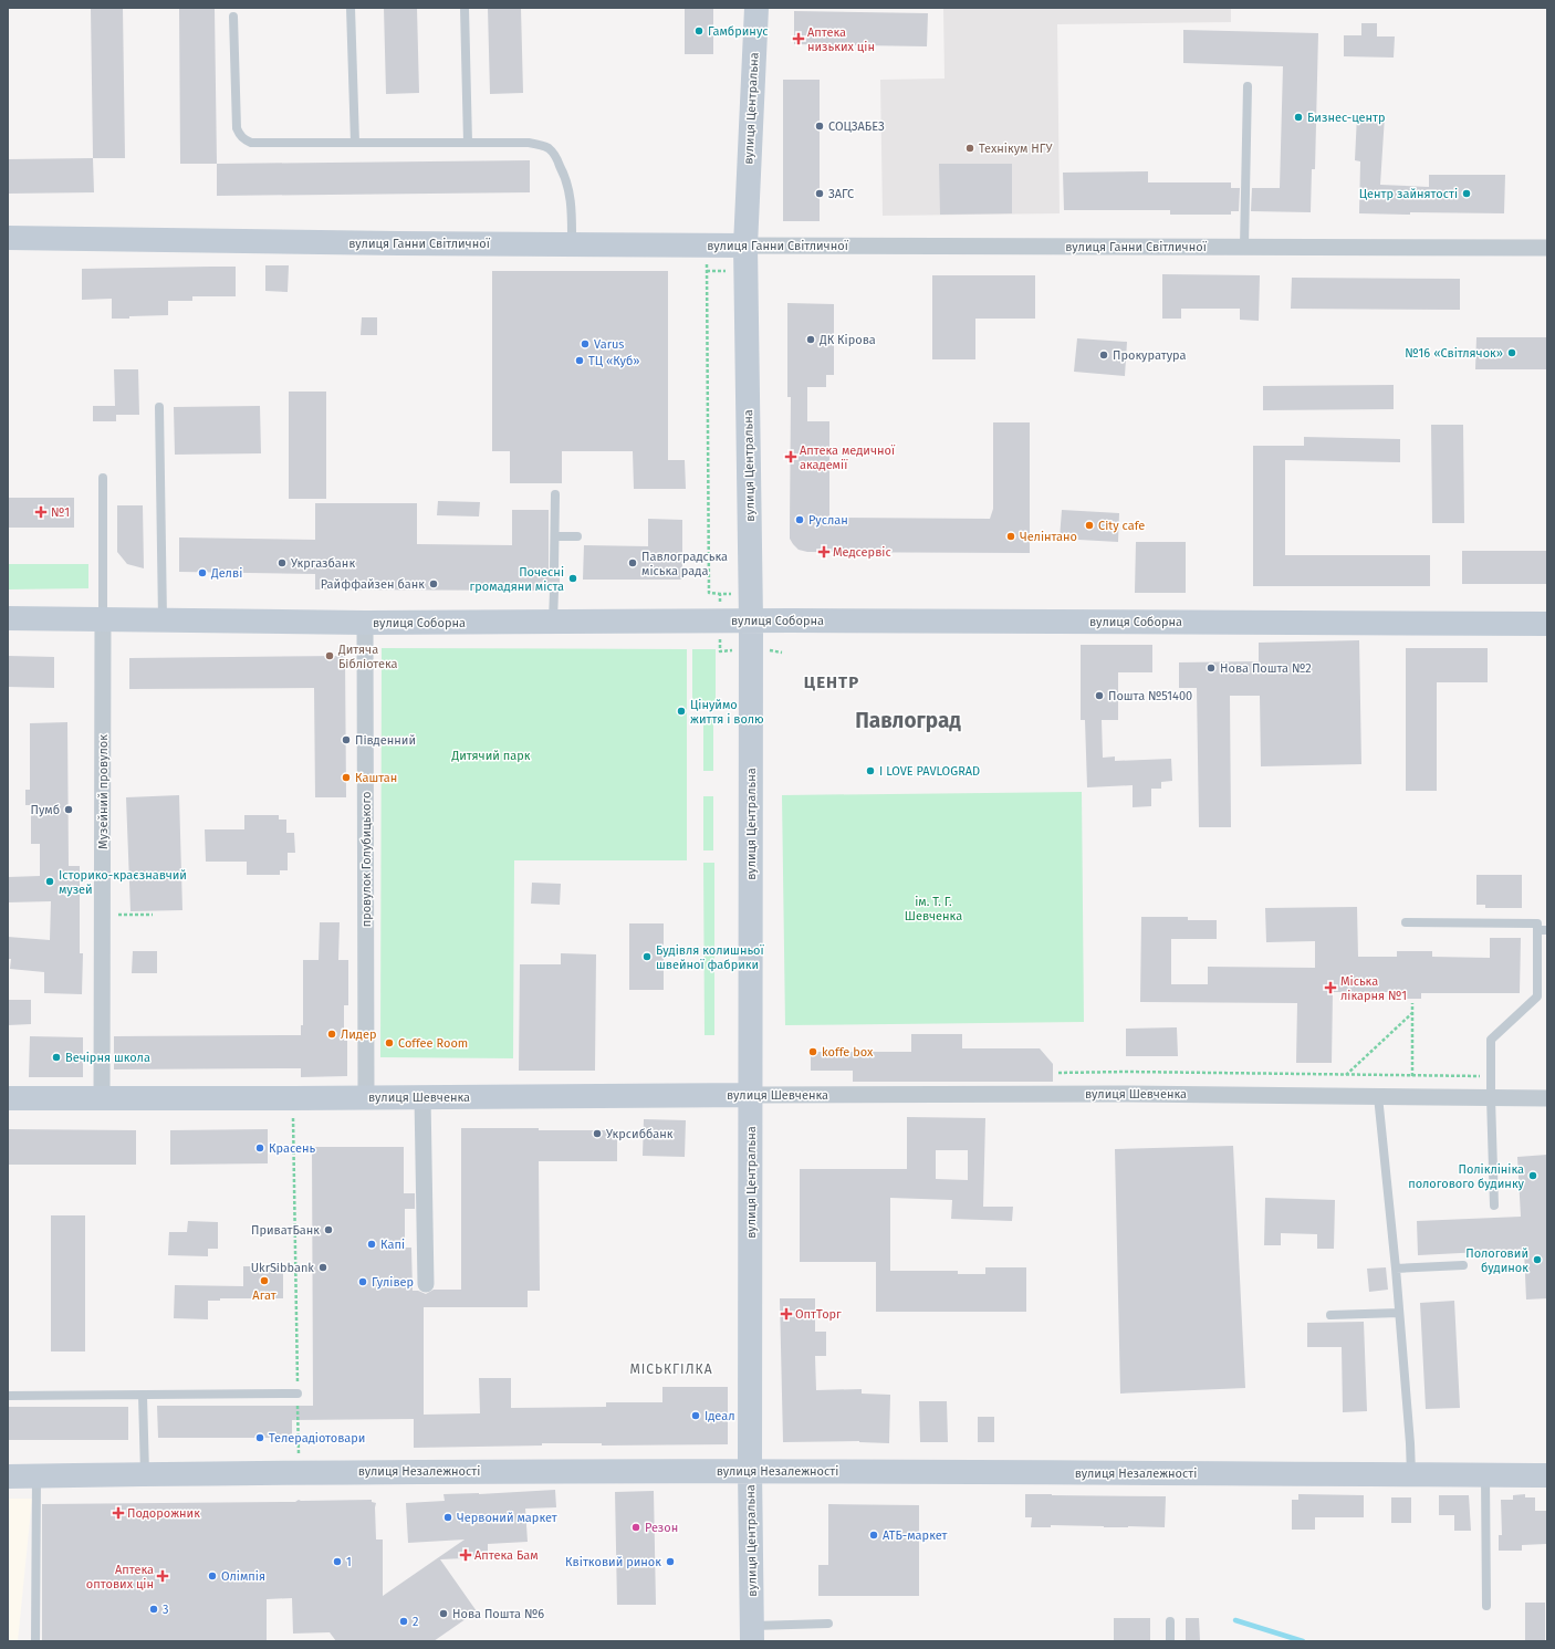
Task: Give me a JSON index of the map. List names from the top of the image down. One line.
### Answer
{"streets":{"street":["вулиця Центральна","вулиця Ганни Світличної","вулиця Соборна","Музейний провулок","провулок Голубицького","вулиця Шевченка","вулиця Незалежності"]},"crossings":[["вулиця Центральна","вулиця Ганни Світличної"],["вулиця Центральна","вулиця Соборна"],["вулиця Центральна","вулиця Шевченка"],["вулиця Центральна","вулиця Незалежності"],["вулиця Соборна","Музейний провулок"],["вулиця Соборна","провулок Голубицького"],["Музейний провулок","вулиця Шевченка"],["провулок Голубицького","вулиця Шевченка"]],"districts":["ЦЕНТР","Павлоград","МІСЬКГІЛКА"],"parks":["Дитячий парк","ім. Т. Г. Шевченка"],"places":{"other":["Гамбринус","Бизнес-центр","СОЦЗАБЕЗ","Технікум НГУ","ЗАГС","Центр зайнятості","ДК Кірова","Varus","№16 «Світлячок»","Прокуратура","ТЦ «Куб»","Руслан","City cafe","Челінтано","Укргазбанк","Павлоградська міська рада","Делві","Почесні громадяни міста","Райффайзен банк","Дитяча Бiблiотека","Нова Пошта №2","Пошта №51400","Цінуймо життя і волю","Пiвденний","I LOVE PAVLOGRAD","Каштан","Пумб","Історико-краєзнавчий музей","Будівля колишньої швейної фабрики","Лидер","Coffee Room","koffe box","Вечірня школа","Укрсиббанк","Красень","Поліклініка пологового будинку","ПриватБанк","Капі","Пологовий будинок","UkrSibbank","Агат","Гулівер","Ідеал","Телерадіотовари","Червоний маркет","Резон","АТБ-маркет","1","Квітковий ринок","Олімпія","3","Нова Пошта №6","2"],"health":["Аптека низьких цін","Аптека медичної академії","№1","Медсервіс","Міська лікарня №1","ОптТорг","Подорожник","Аптека Бам","Аптека оптових цін"]}}
